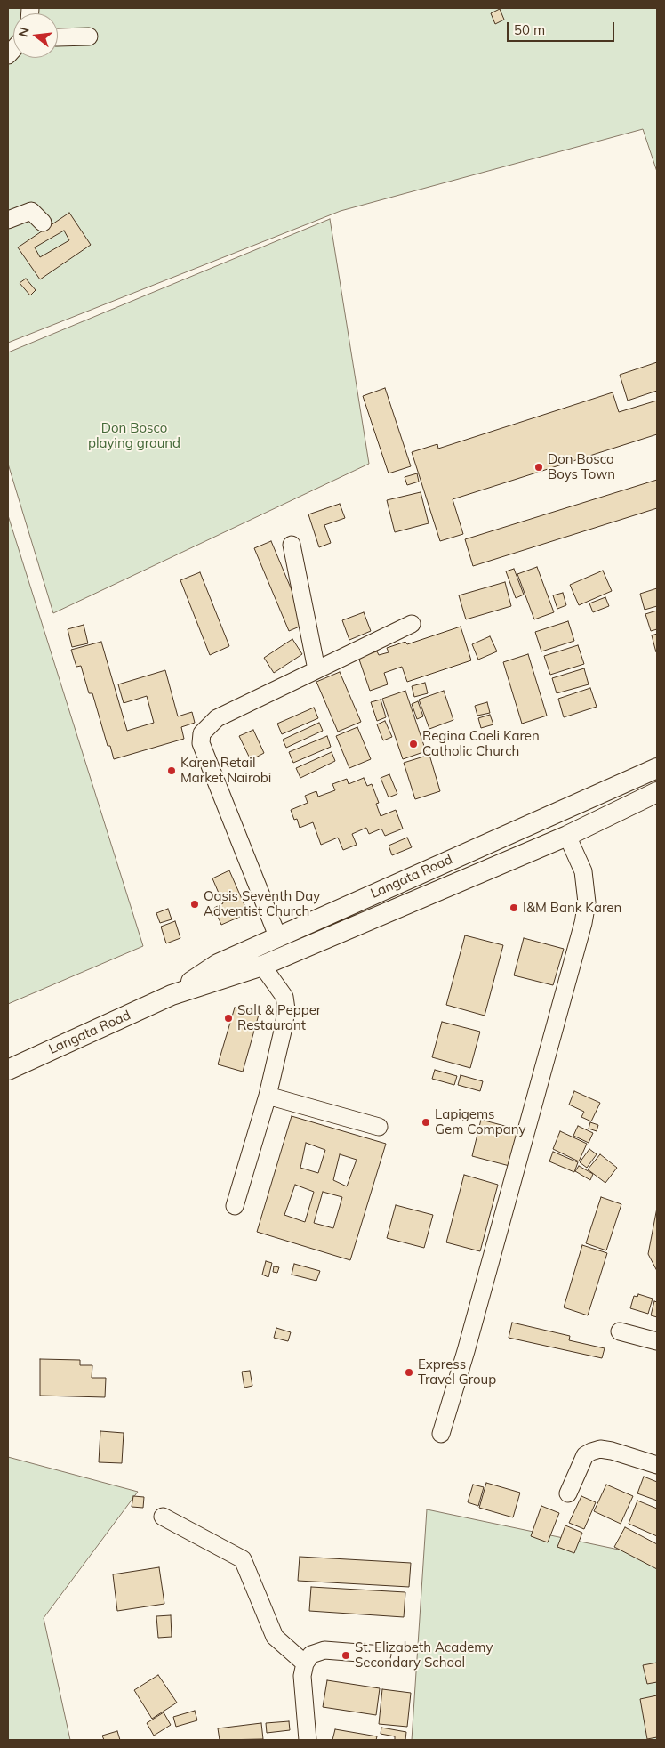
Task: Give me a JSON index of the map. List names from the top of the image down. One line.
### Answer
{"streets":{"main road":["Langata Road"]},"parks":["Don Bosco playing ground"],"places":["Don Bosco Boys Town","Regina Caeli Karen Catholic Church","Karen Retail Market Nairobi","Oasis Seventh Day Adventist Church","I&M Bank Karen","Salt & Pepper Restaurant","Lapigems Gem Company","Express Travel Group","St. Elizabeth Academy Secondary School"],"scale_bar":"50 m","north":"left"}
